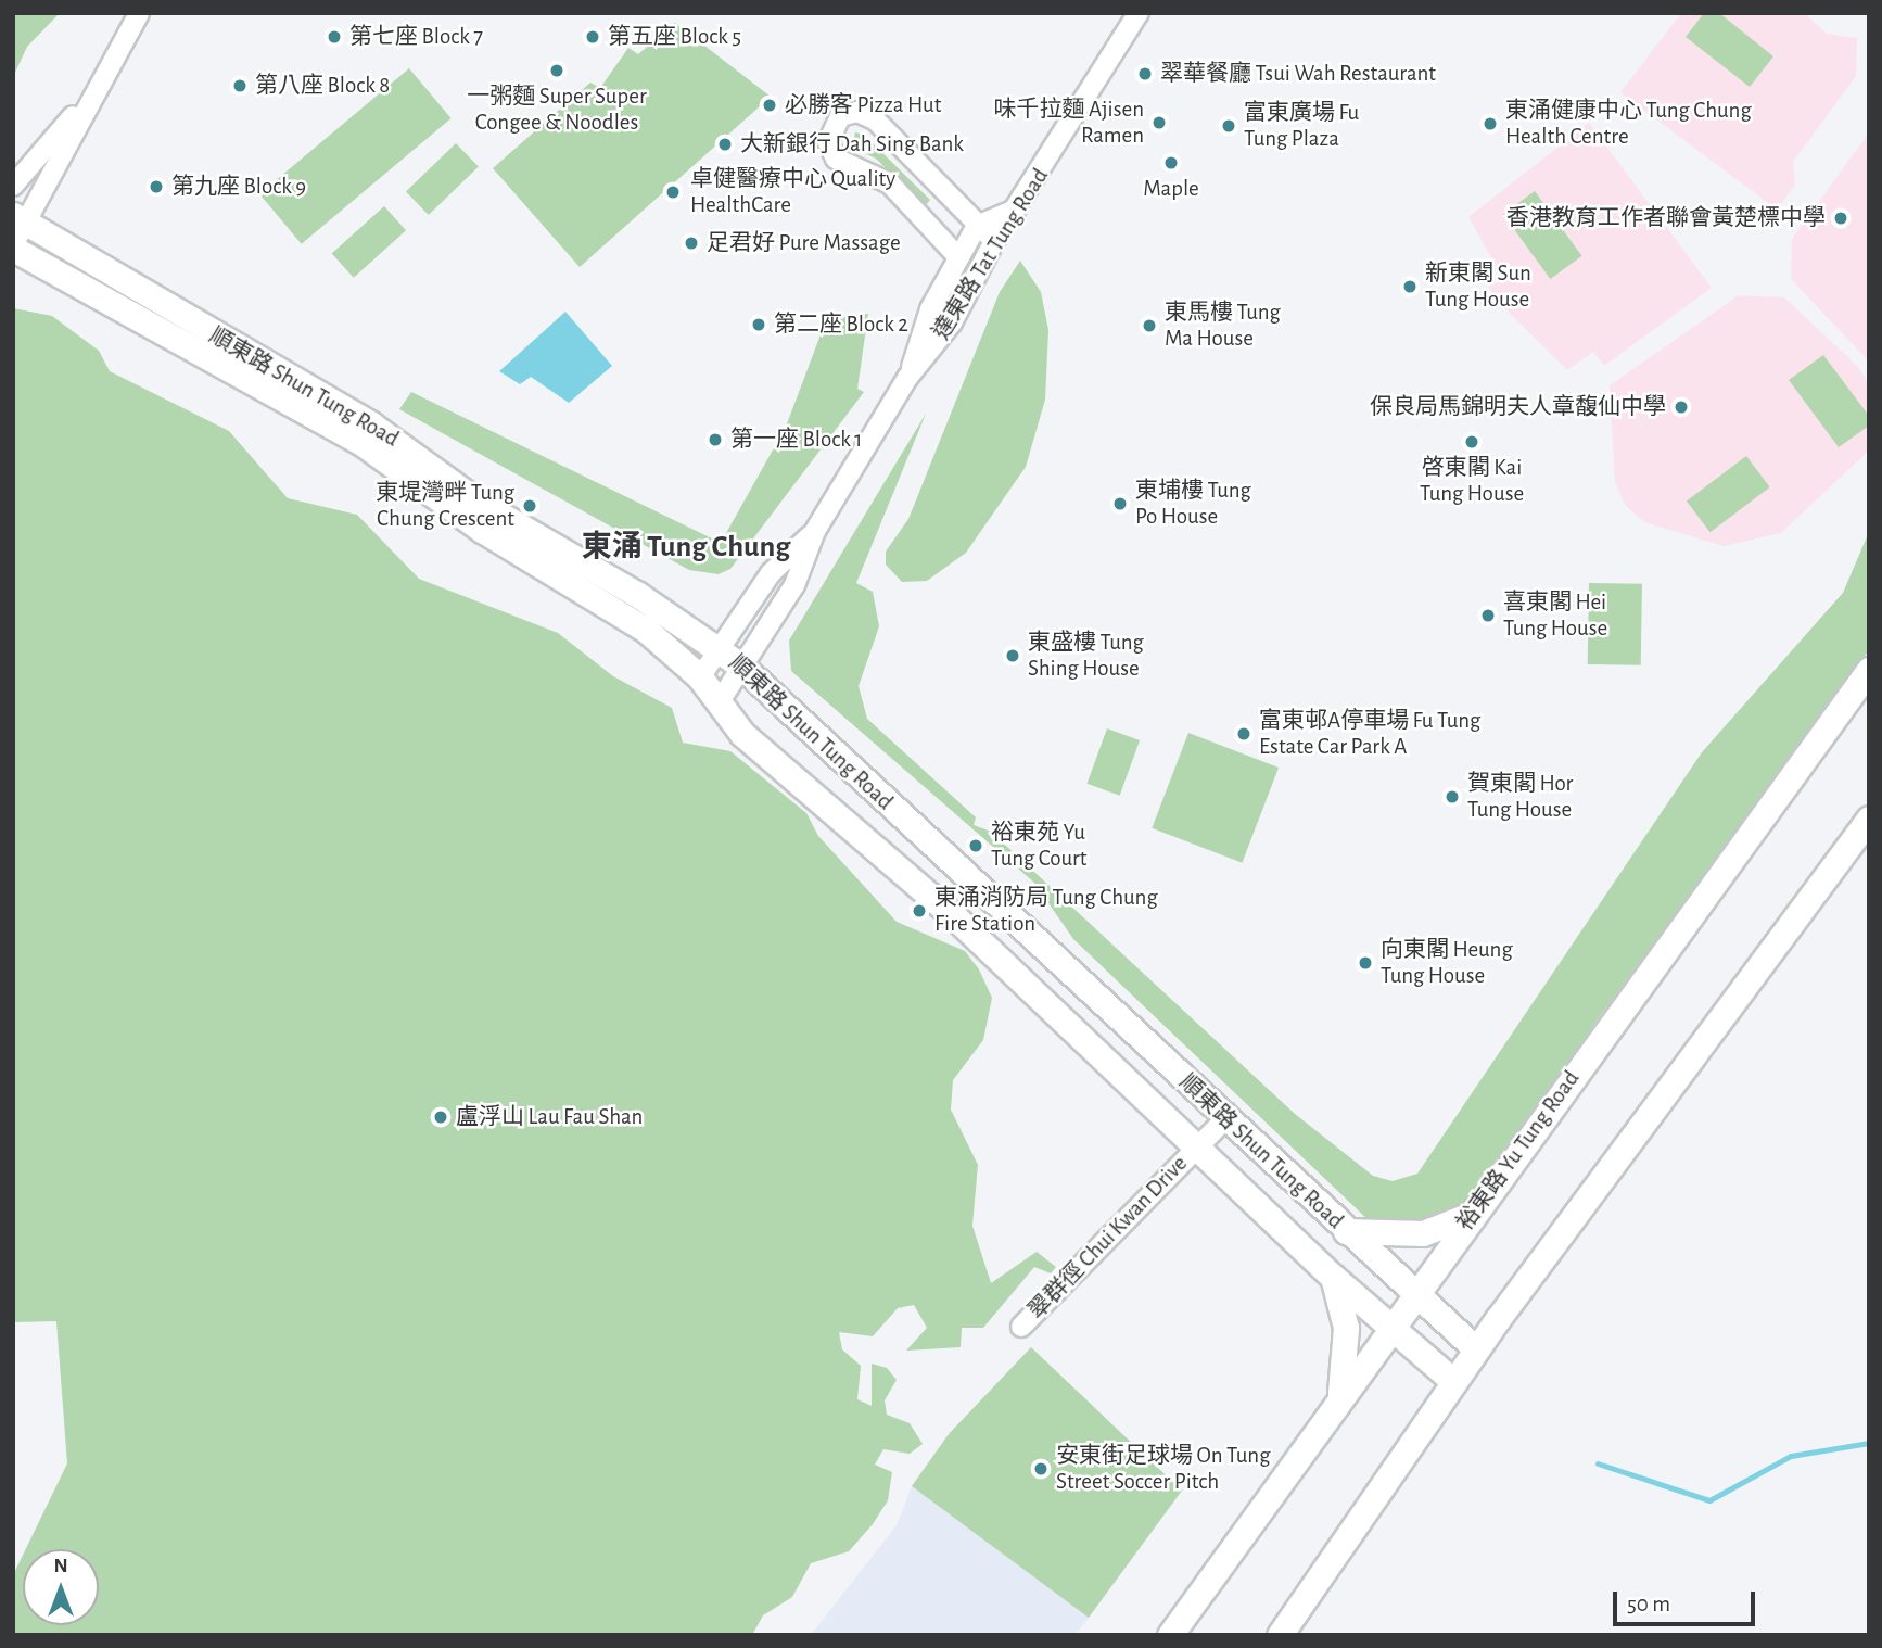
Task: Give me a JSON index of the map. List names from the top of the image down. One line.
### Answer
{"streets":{"main road":["順東路 Shun Tung Road","裕東路 Yu Tung Road"],"street":["達東路 Tat Tung Road","翠群徑 Chui Kwan Drive"]},"crossings":[["達東路 Tat Tung Road","順東路 Shun Tung Road"],["順東路 Shun Tung Road","裕東路 Yu Tung Road"],["順東路 Shun Tung Road","翠群徑 Chui Kwan Drive"]],"districts":["東涌 Tung Chung"],"places":["第七座 Block 7","第五座 Block 5","一粥麵 Super Super Congee & Noodles","翠華餐廳 Tsui Wah Restaurant","第八座 Block 8","必勝客 Pizza Hut","味千拉麵 Ajisen Ramen","東涌健康中心 Tung Chung Health Centre","富東廣場 Fu Tung Plaza","大新銀行 Dah Sing Bank","Maple","第九座 Block 9","卓健醫療中心 Quality HealthCare","香港教育工作者聯會黃楚標中學","足君好 Pure Massage","新東閣 Sun Tung House","第二座 Block 2","東馬樓 Tung Ma House","保良局馬錦明夫人章馥仙中學","第一座 Block 1","啓東閣 Kai Tung House","東埔樓 Tung Po House","東堤灣畔 Tung Chung Crescent","喜東閣 Hei Tung House","東盛樓 Tung Shing House","富東邨A停車場 Fu Tung Estate Car Park A","賀東閣 Hor Tung House","裕東苑 Yu Tung Court","東涌消防局 Tung Chung Fire Station","向東閣 Heung Tung House","盧浮山 Lau Fau Shan","安東街足球場 On Tung Street Soccer Pitch"],"scale_bar":"50 m","north":"top"}
